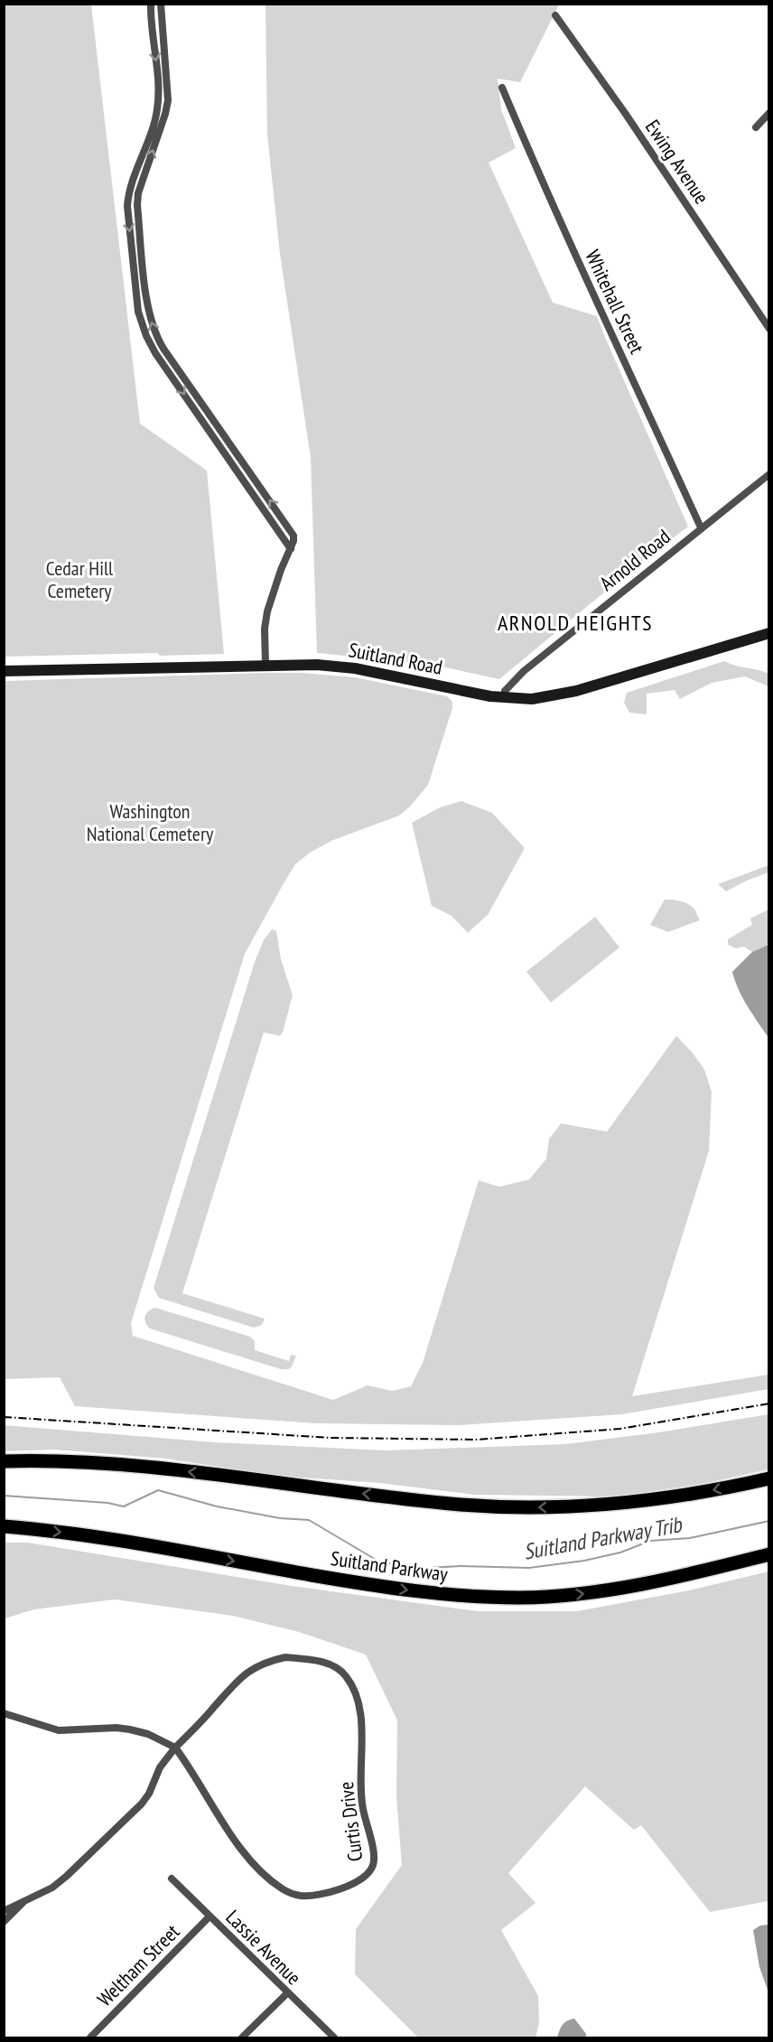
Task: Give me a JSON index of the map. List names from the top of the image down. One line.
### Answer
{"streets":{"highway":["Suitland Parkway"],"main road":["Suitland Road"],"street":["Ewing Avenue","Whitehall Street","Arnold Road","Curtis Drive","Lassie Avenue","Weltham Street"]},"crossings":[["Whitehall Street","Arnold Road"],["Arnold Road","Suitland Road"],["Lassie Avenue","Weltham Street"]],"districts":["ARNOLD HEIGHTS"],"water":["Suitland Parkway Trib"],"parks":["Cedar Hill Cemetery","Washington National Cemetery"]}
